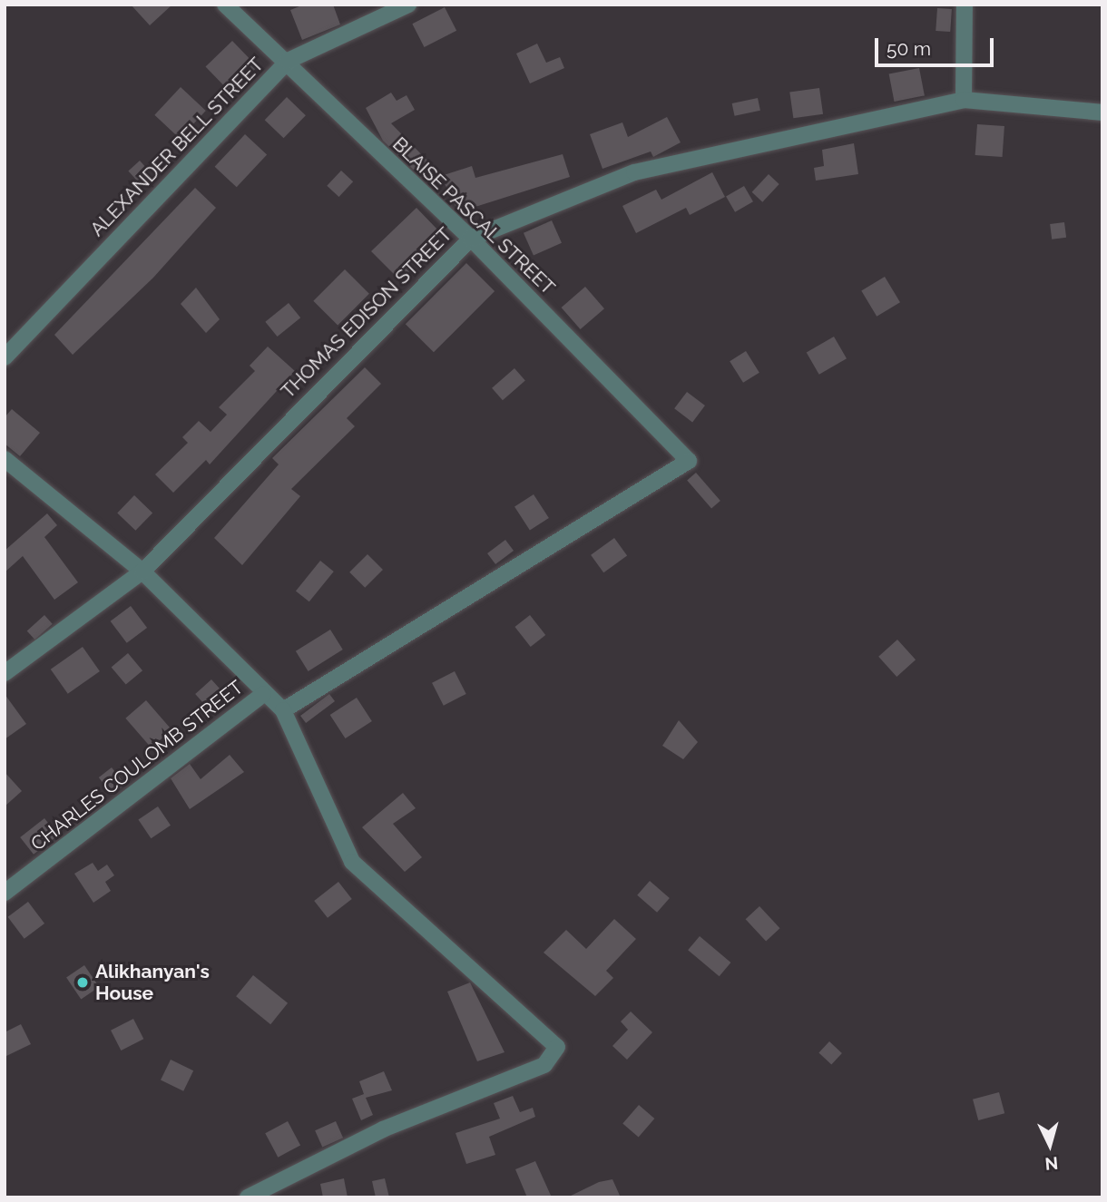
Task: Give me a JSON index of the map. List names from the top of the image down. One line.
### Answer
{"streets":{"street":["ALEXANDER BELL STREET","BLAISE PASCAL STREET","THOMAS EDISON STREET","CHARLES COULOMB STREET"]},"crossings":[["ALEXANDER BELL STREET","BLAISE PASCAL STREET"],["BLAISE PASCAL STREET","THOMAS EDISON STREET"]],"places":["Alikhanyan's House"],"scale_bar":"50 m","north":"bottom"}
